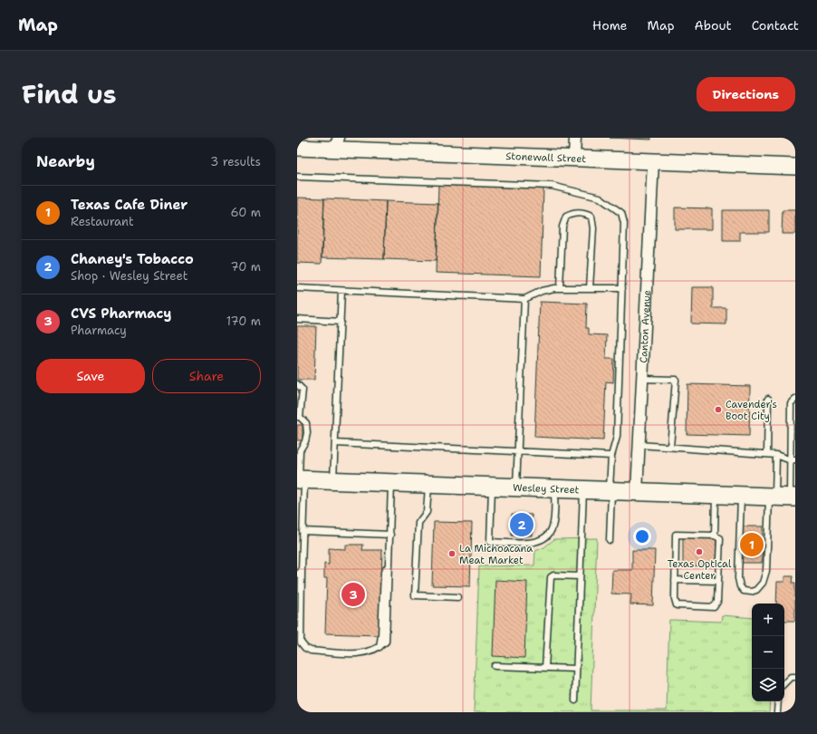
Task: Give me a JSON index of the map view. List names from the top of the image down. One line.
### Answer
{"streets":{"main road":["Wesley Street"],"street":["Stonewall Street","Canton Avenue"]},"crossings":[["Stonewall Street","Canton Avenue"],["Canton Avenue","Wesley Street"]],"places":["Cavender's Boot City","Texas Optical Center","La Michoacana Meat Market"],"page":{"header":"Map","nav":["Home","Map","About","Contact"],"title":"Find us","buttons":["Directions",["Save","Share"]],"heading":["Nearby","3 results"],"list":[{"mark":"1","name":"Texas Cafe Diner","note":"Restaurant","value":"60 m"},{"mark":"2","name":"Chaney's Tobacco","note":"Shop · Wesley Street","value":"70 m"},{"mark":"3","name":"CVS Pharmacy","note":"Pharmacy","value":"170 m"}],"pins":["2","1","3"],"map_buttons":["+","−"]}}
